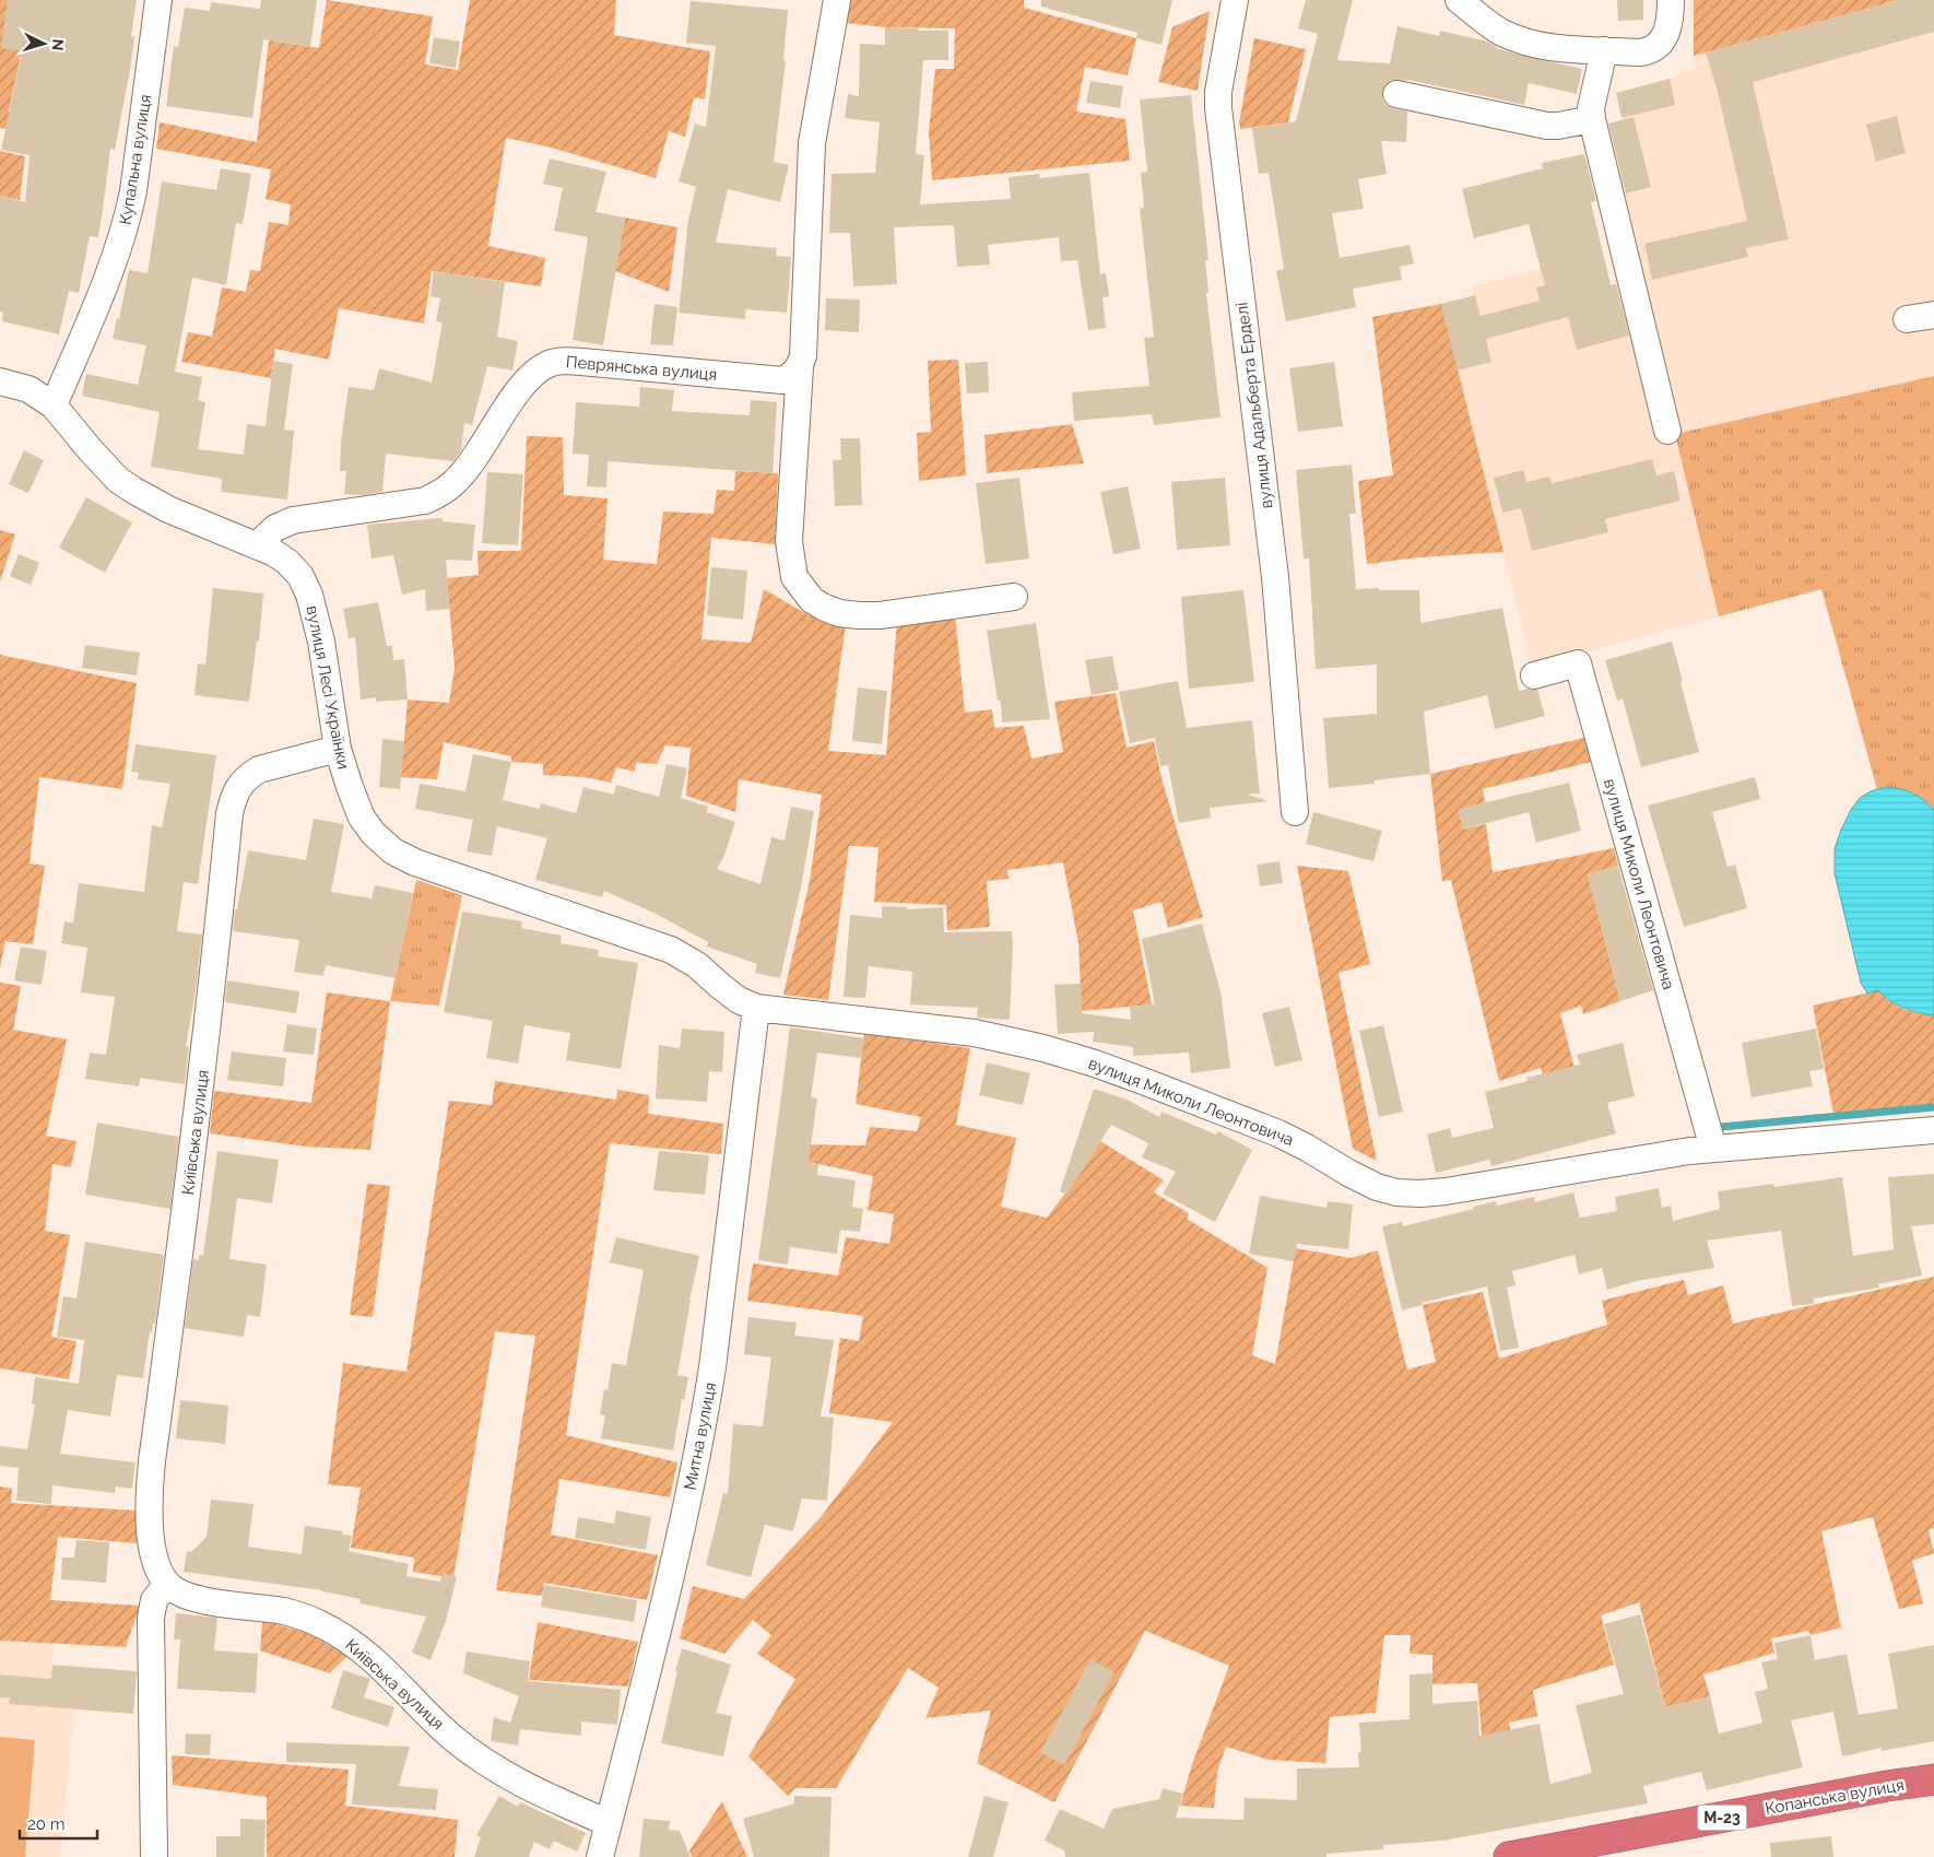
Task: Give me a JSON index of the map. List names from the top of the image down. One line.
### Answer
{"streets":{"highway":["Копанська вулиця","М-23"],"street":["Купальна вулиця","Певрянська вулиця","вулиця Адальберта Ерделі","вулиця Лесі Українки","вулиця Миколи Леонтовича","Київська вулиця","Митна вулиця"]},"crossings":[["Купальна вулиця","вулиця Лесі Українки"],["Певрянська вулиця","вулиця Лесі Українки"],["вулиця Лесі Українки","вулиця Миколи Леонтовича"],["вулиця Лесі Українки","Київська вулиця"],["вулиця Лесі Українки","Митна вулиця"],["вулиця Миколи Леонтовича","Митна вулиця"],["Київська вулиця","Митна вулиця"]],"scale_bar":"20 m","north":"right"}
